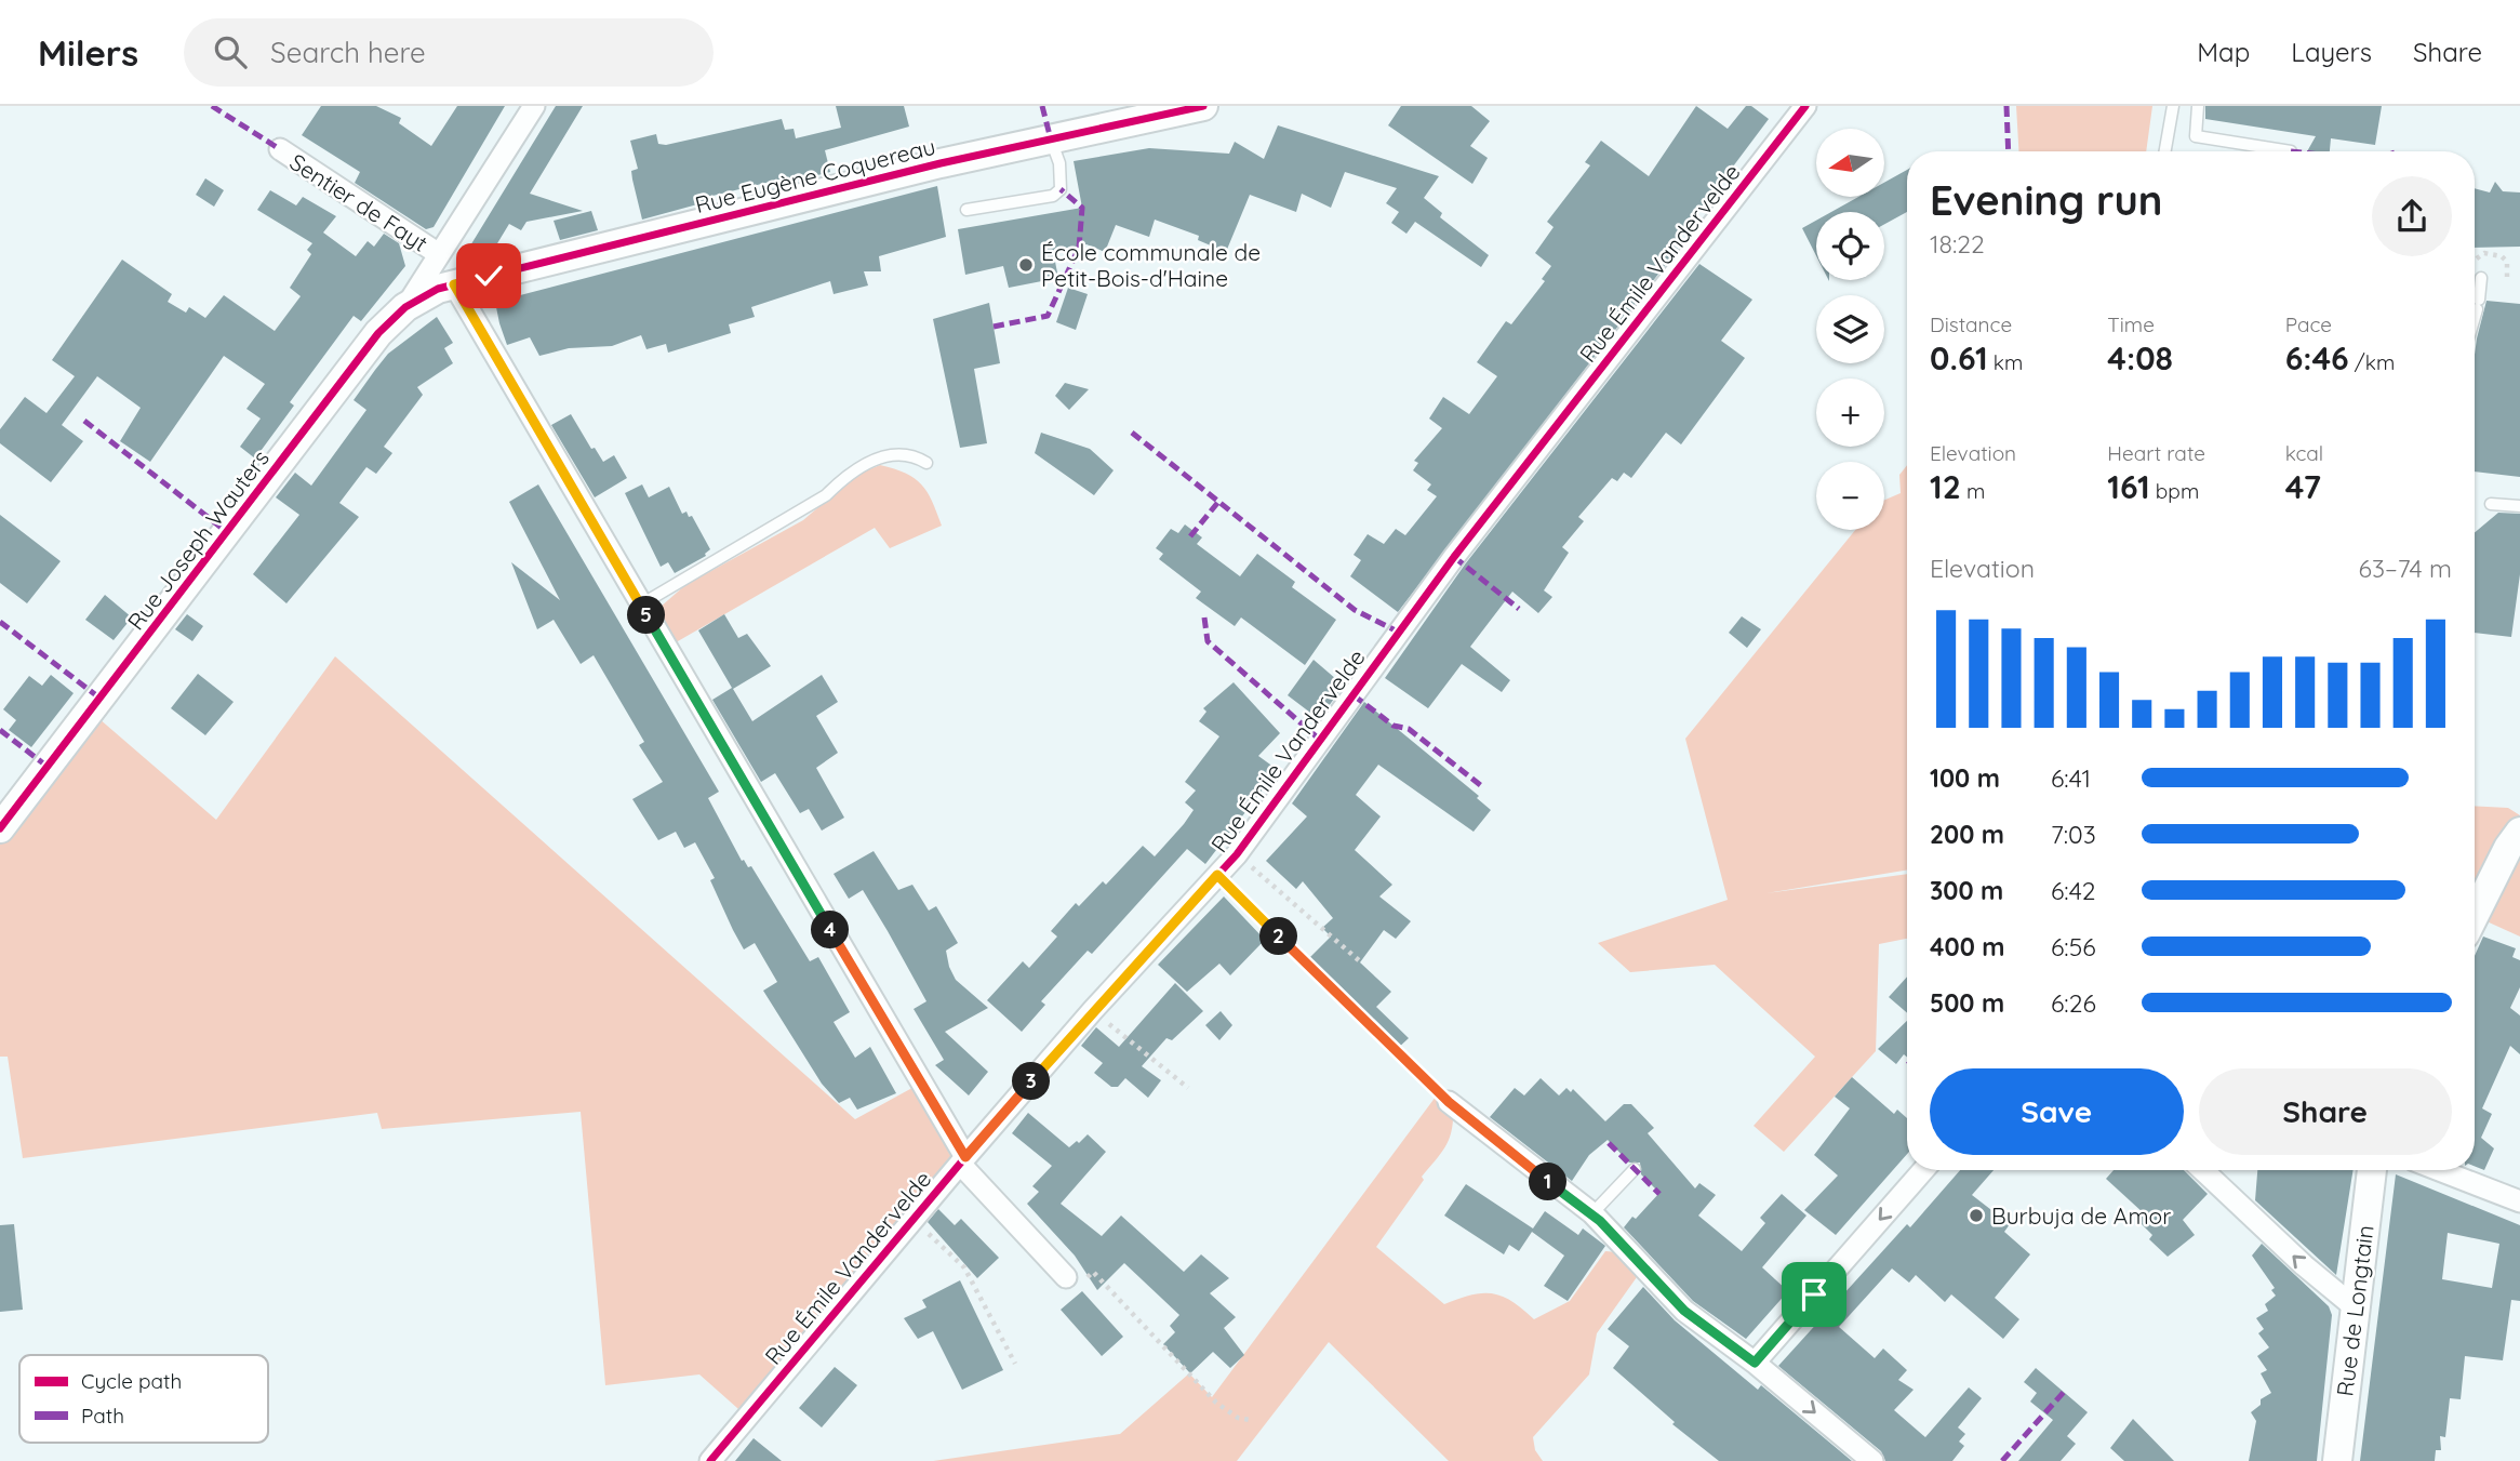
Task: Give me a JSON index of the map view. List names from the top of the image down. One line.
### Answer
{"streets":{"street":["Rue Eugène Coquereau","Sentier de Fayt","Rue Émile Vandervelde","Rue Joseph Wauters","Rue de Longtain"]},"crossings":[["Rue Eugène Coquereau","Rue Joseph Wauters"]],"places":["École communale de Petit-Bois-d'Haine","Burbuja de Amor"],"legend":["Cycle path","Path"],"north":"left","page":{"header":"Milers","search":"Search here","nav":["Map","Layers","Share"],"map_buttons":["+","−"],"heading":["Evening run","18:22"],"stats":[["Distance","0.61 km"],["Time","4:08"],["Pace","6:46 /km"],["Elevation","12 m"],["Heart rate","161 bpm"],["kcal","47"]],"chart":["Elevation","63–74 m"],"pins":["5","4","2","3","1"],"list":[{"name":"100 m","note":"6:41"},{"name":"200 m","note":"7:03"},{"name":"300 m","note":"6:42"},{"name":"400 m","note":"6:56"},{"name":"500 m","note":"6:26"}],"buttons":["Save","Share"]}}
